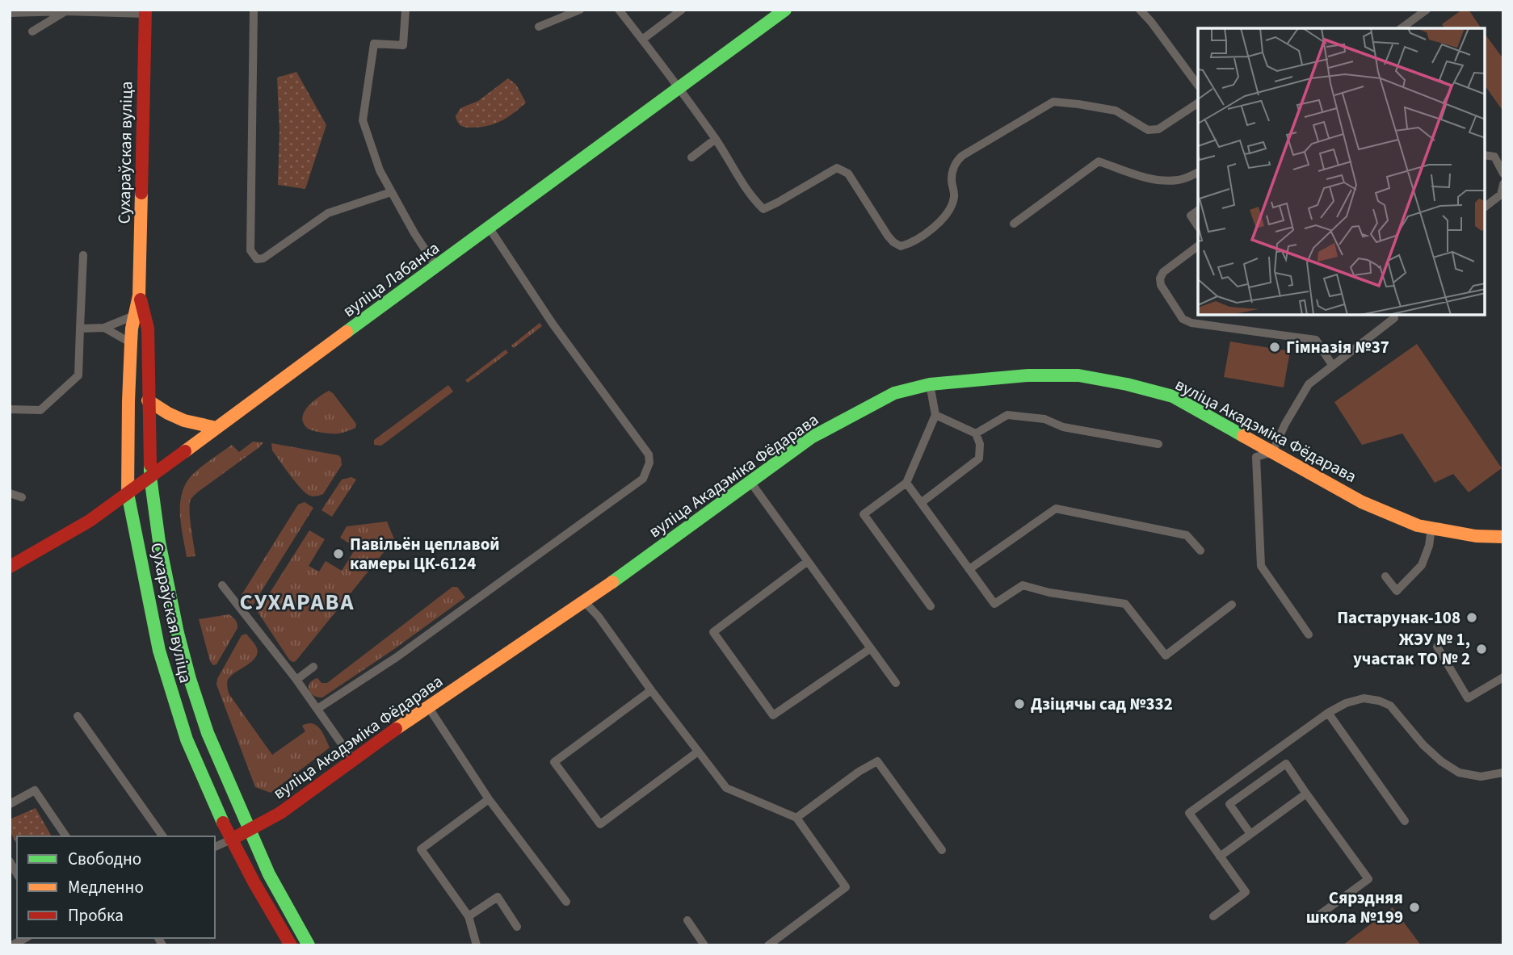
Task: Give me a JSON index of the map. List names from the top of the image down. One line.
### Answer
{"streets":{"main road":["Сухараўская вуліца","вуліца Лабанка","вуліца Акадэміка Фёдарава"]},"crossings":[["Сухараўская вуліца","вуліца Лабанка"],["Сухараўская вуліца","вуліца Акадэміка Фёдарава"]],"districts":["СУХАРАВА"],"places":["Гімназія №37","Павільён цеплавой камеры ЦК-6124","Пастарунак-108","ЖЭУ № 1, участак ТО № 2","Дзіцячы сад №332","Сярэдняя школа №199"],"legend":["Свободно","Медленно","Пробка"]}
